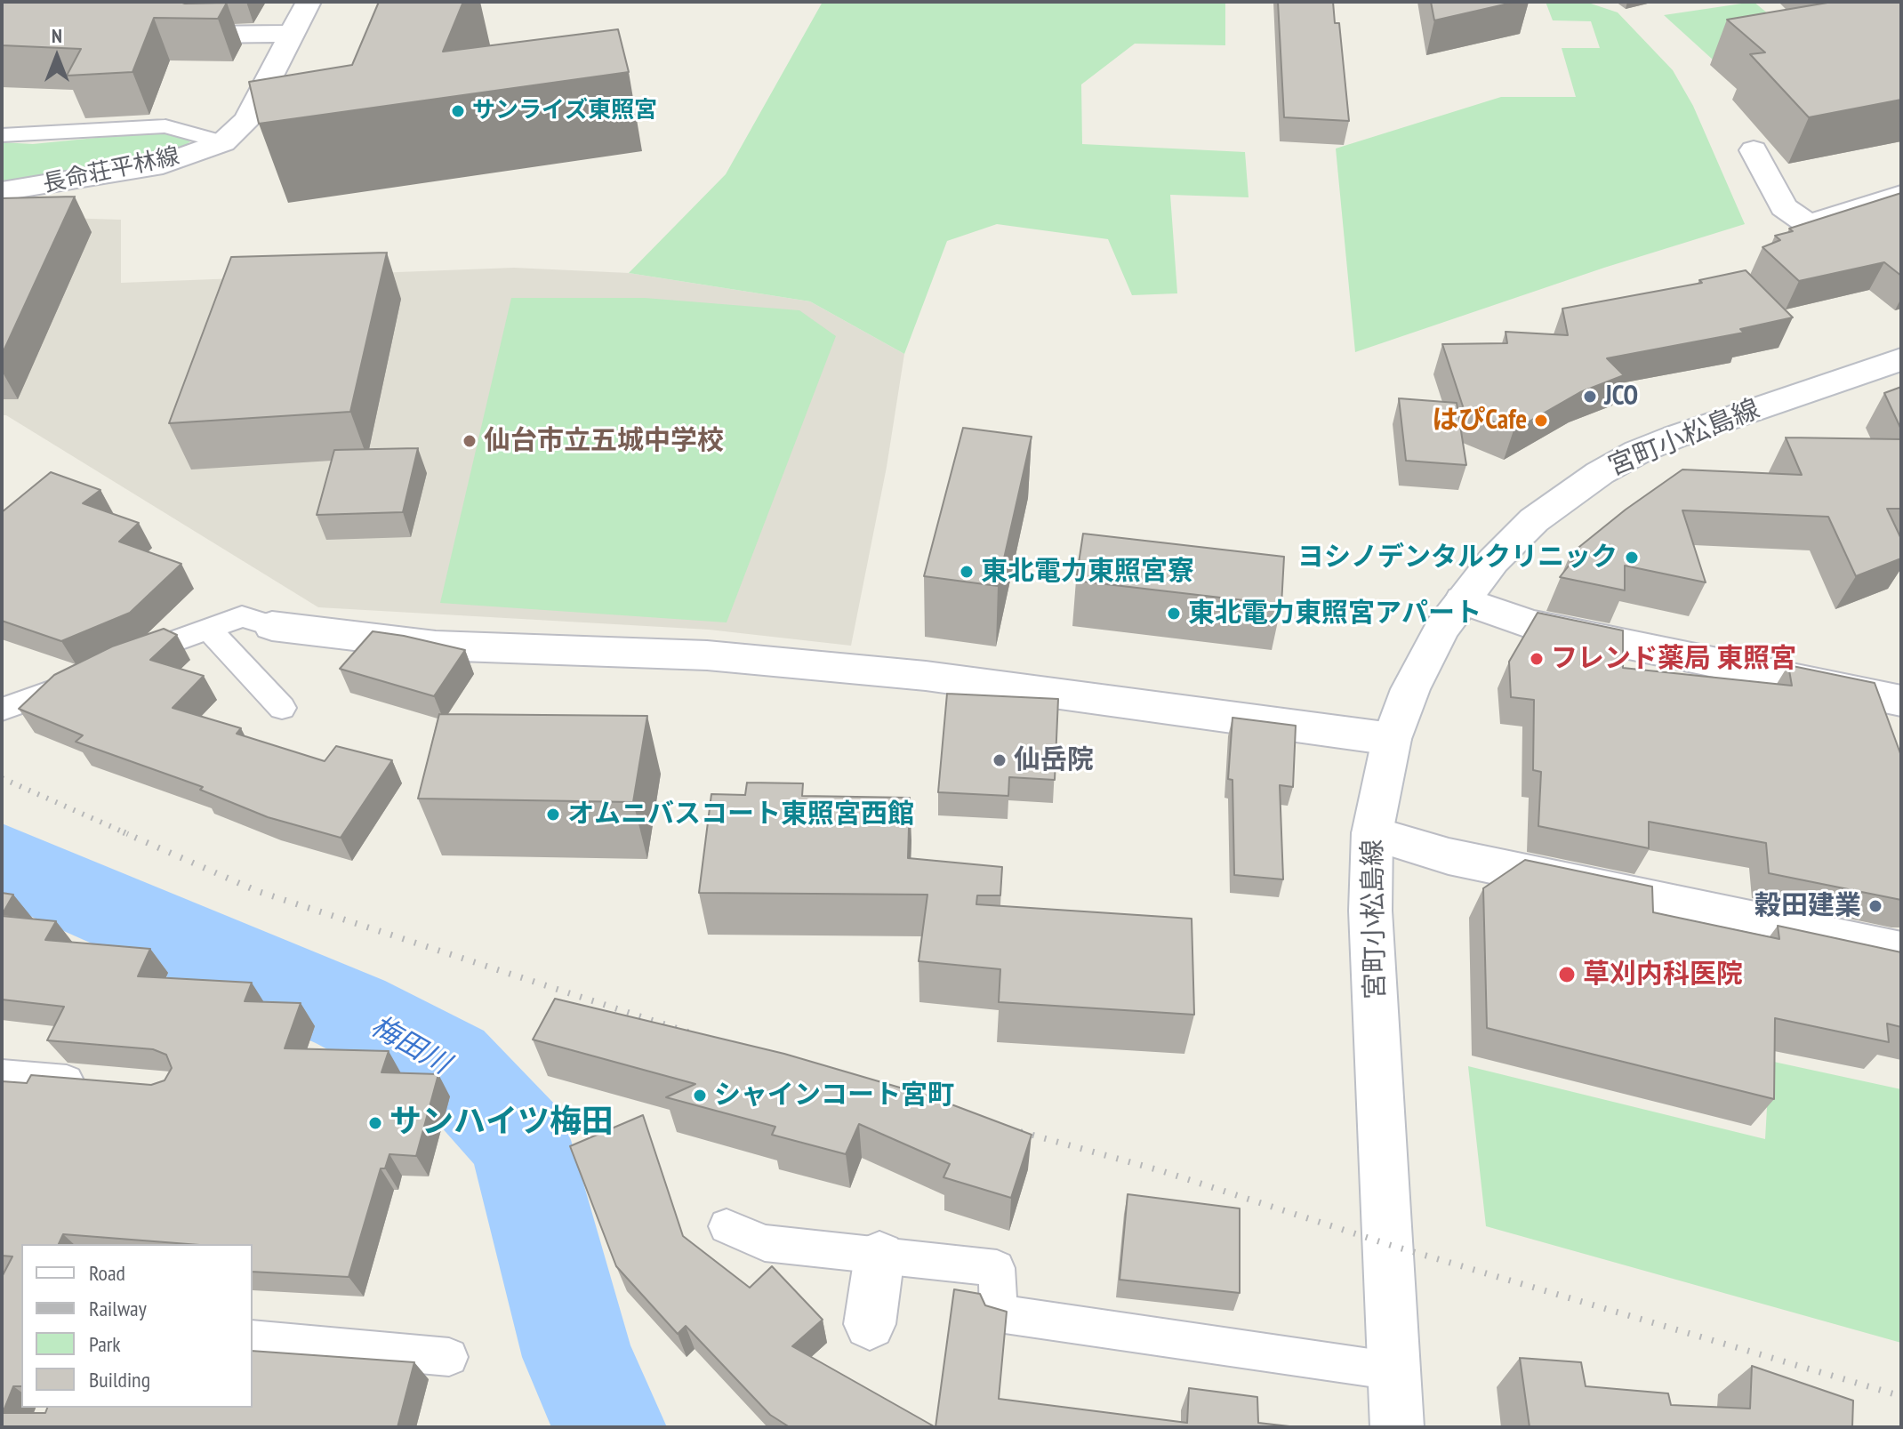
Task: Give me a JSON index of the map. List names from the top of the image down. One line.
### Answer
{"streets":{"street":["長命荘平林線","宮町小松島線"]},"water":["梅田川"],"places":["サンライズ東照宮","JCO","はぴCafe","仙台市立五城中学校","ヨシノデンタルクリニック","東北電力東照宮寮","東北電力東照宮アパート","フレンド薬局 東照宮","仙岳院","オムニバスコート東照宮西館","穀田建業","草刈内科医院","シャインコート宮町","サンハイツ梅田"],"legend":["Road","Railway","Park","Building"],"north":"top"}
